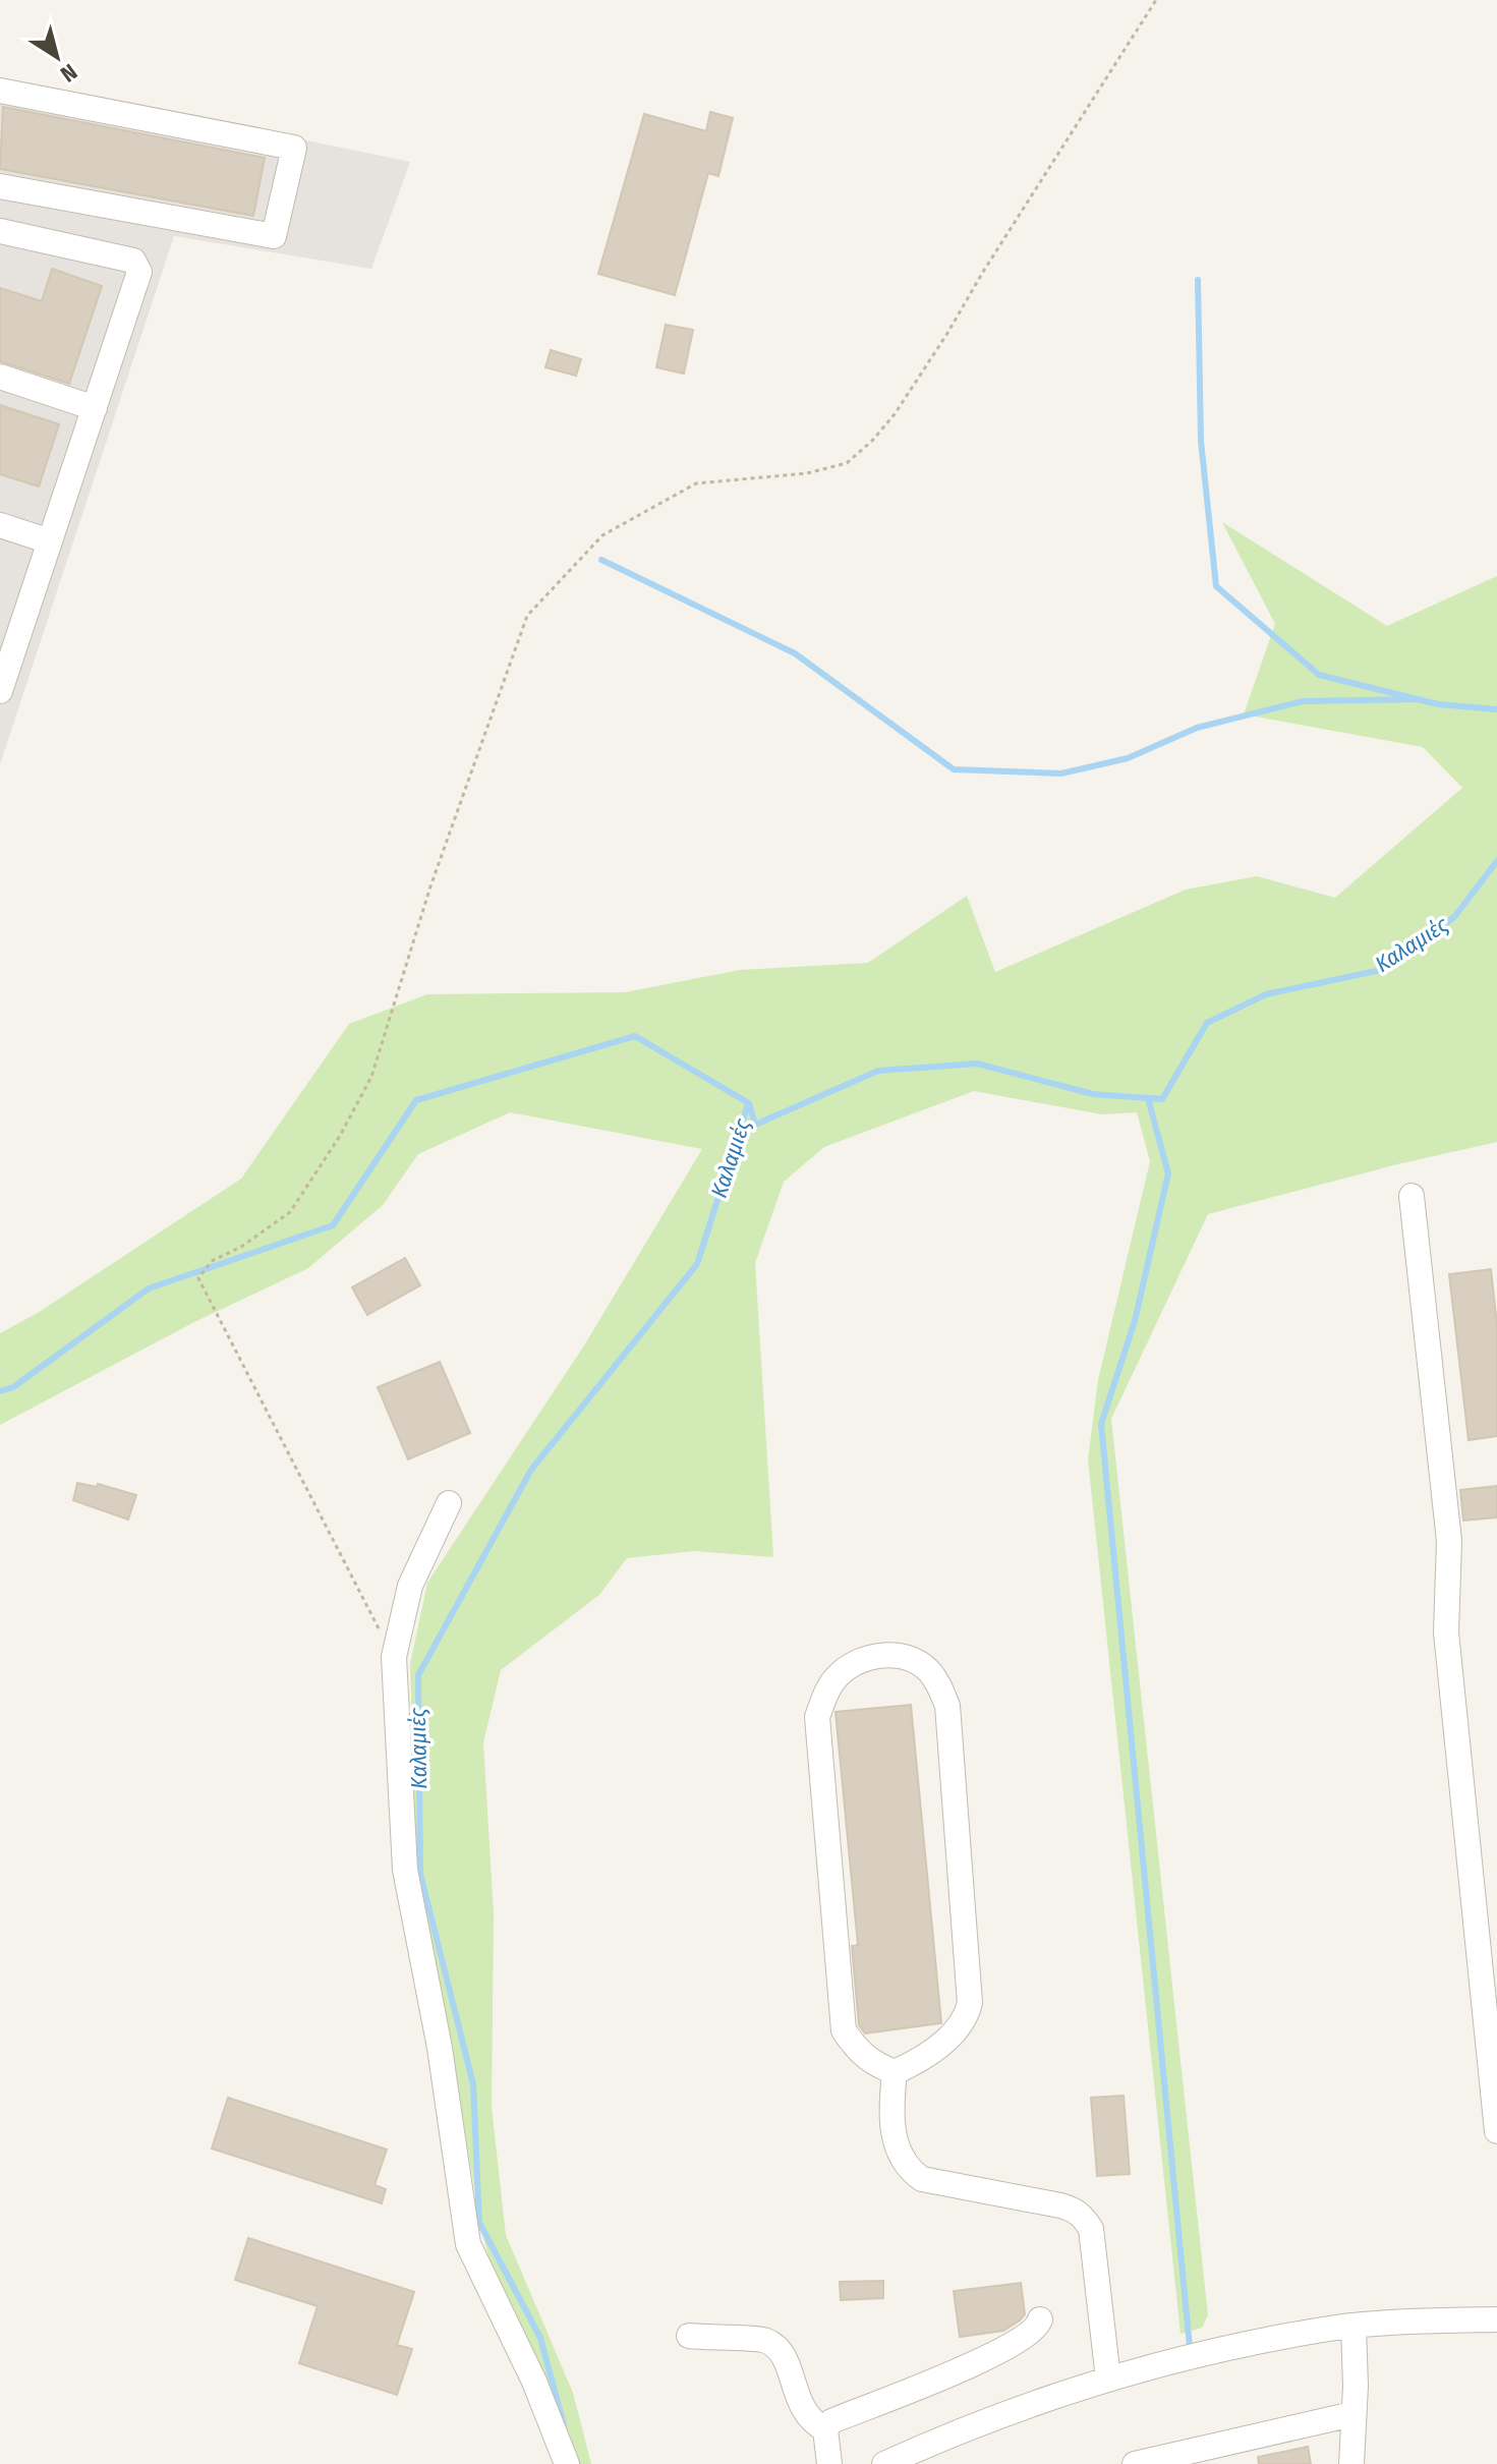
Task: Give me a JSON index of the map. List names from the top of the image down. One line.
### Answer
{"water":["Καλαμιές"],"north":"bottom right"}
